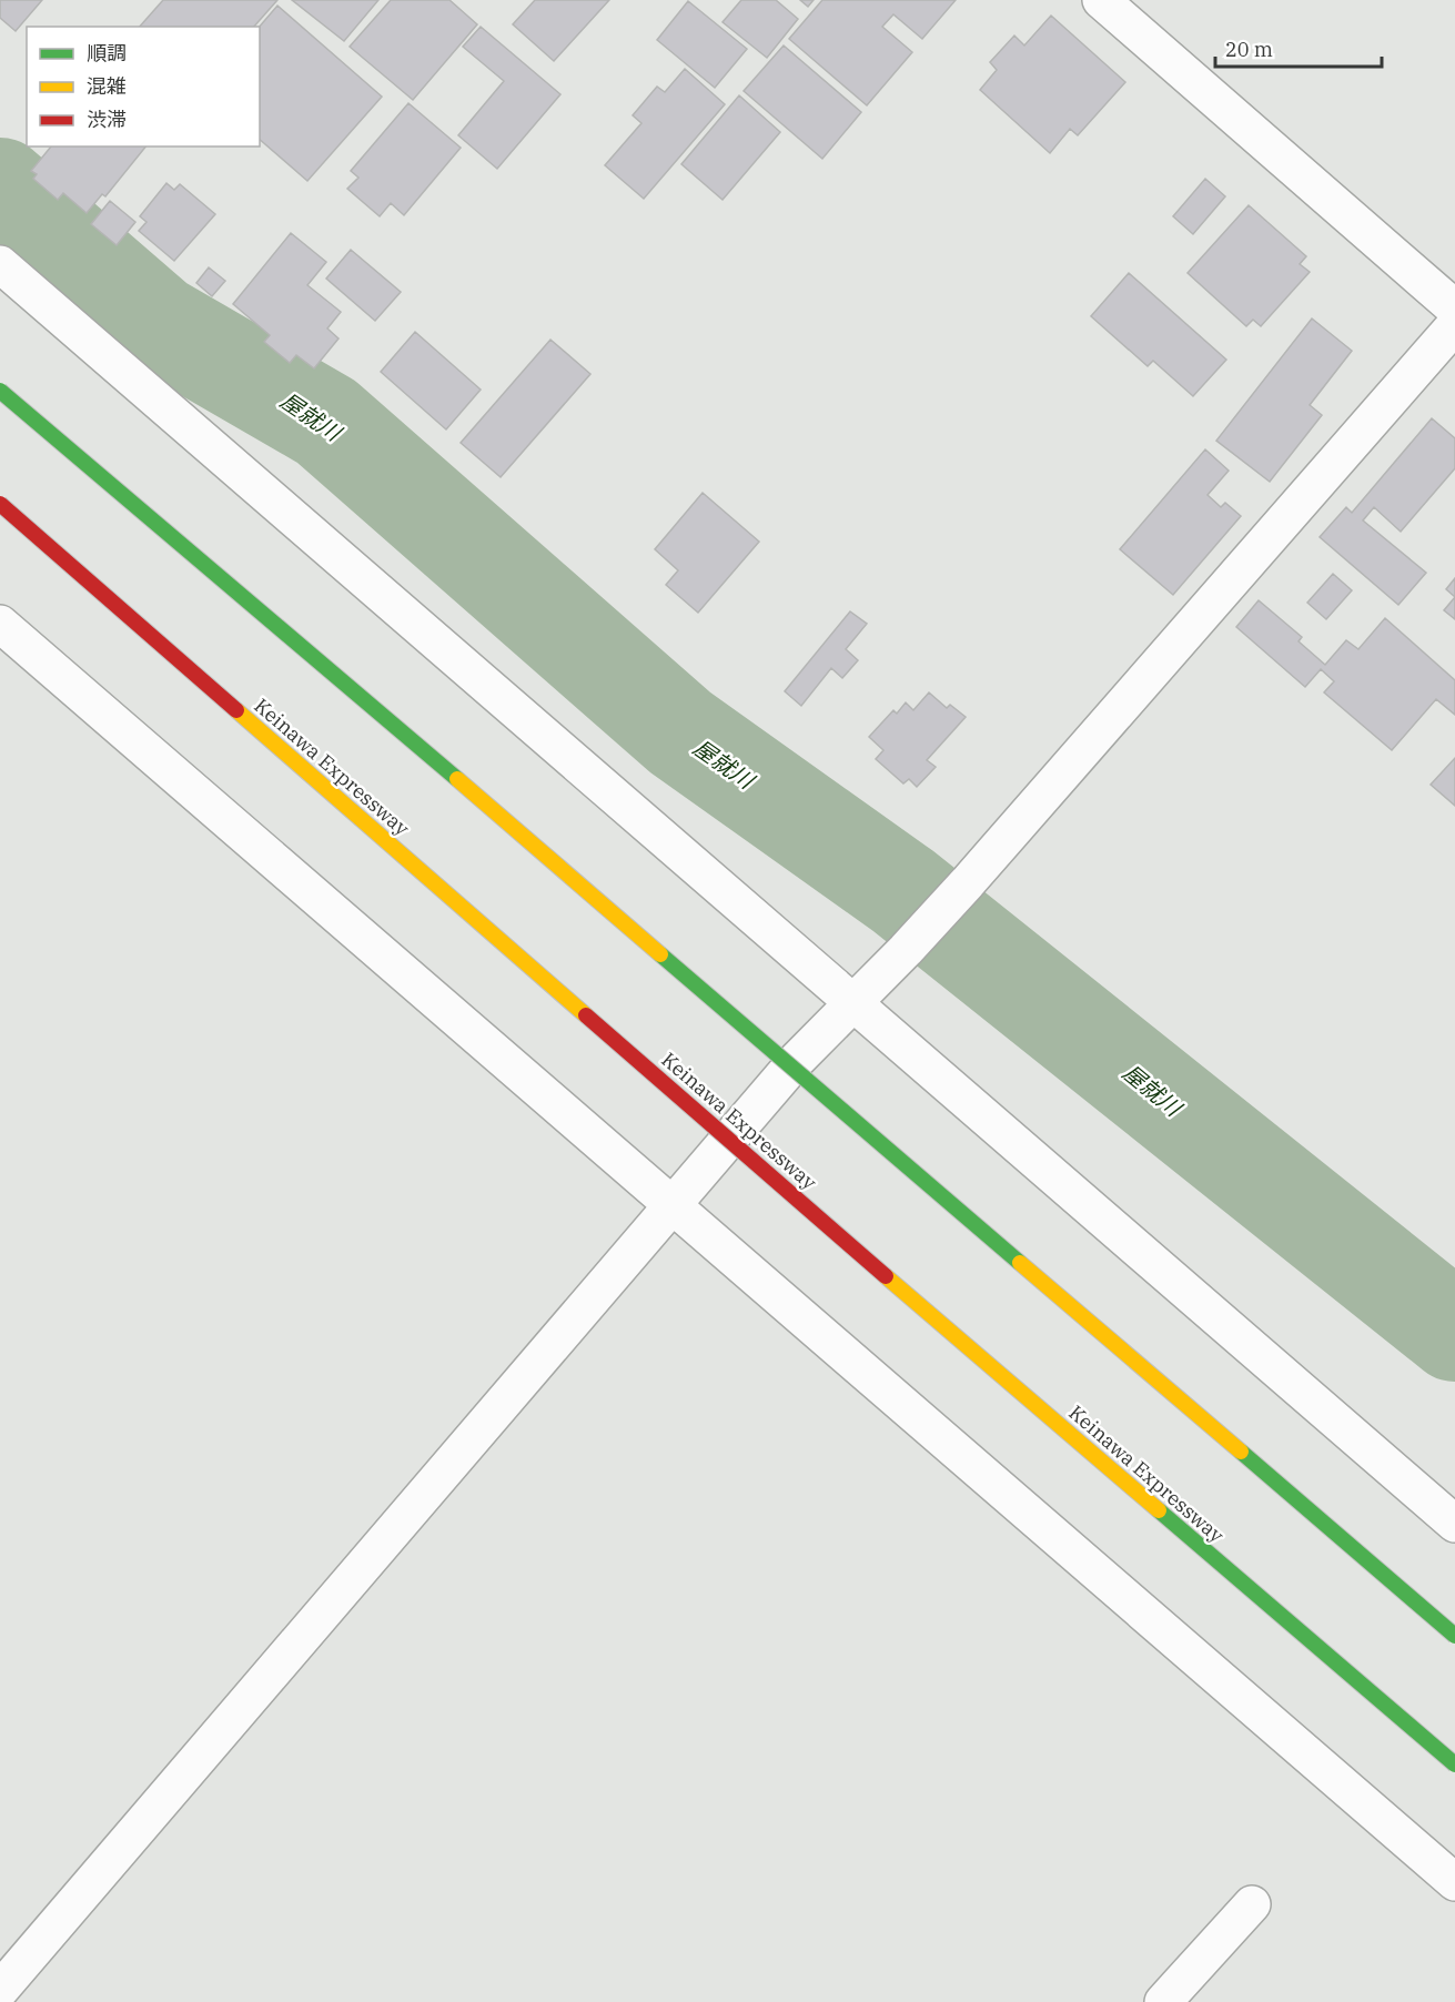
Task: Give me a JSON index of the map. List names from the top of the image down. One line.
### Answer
{"streets":{"highway":["Keinawa Expressway"]},"water":["屋就川"],"legend":["順調","混雑","渋滞"],"scale_bar":"20 m"}
